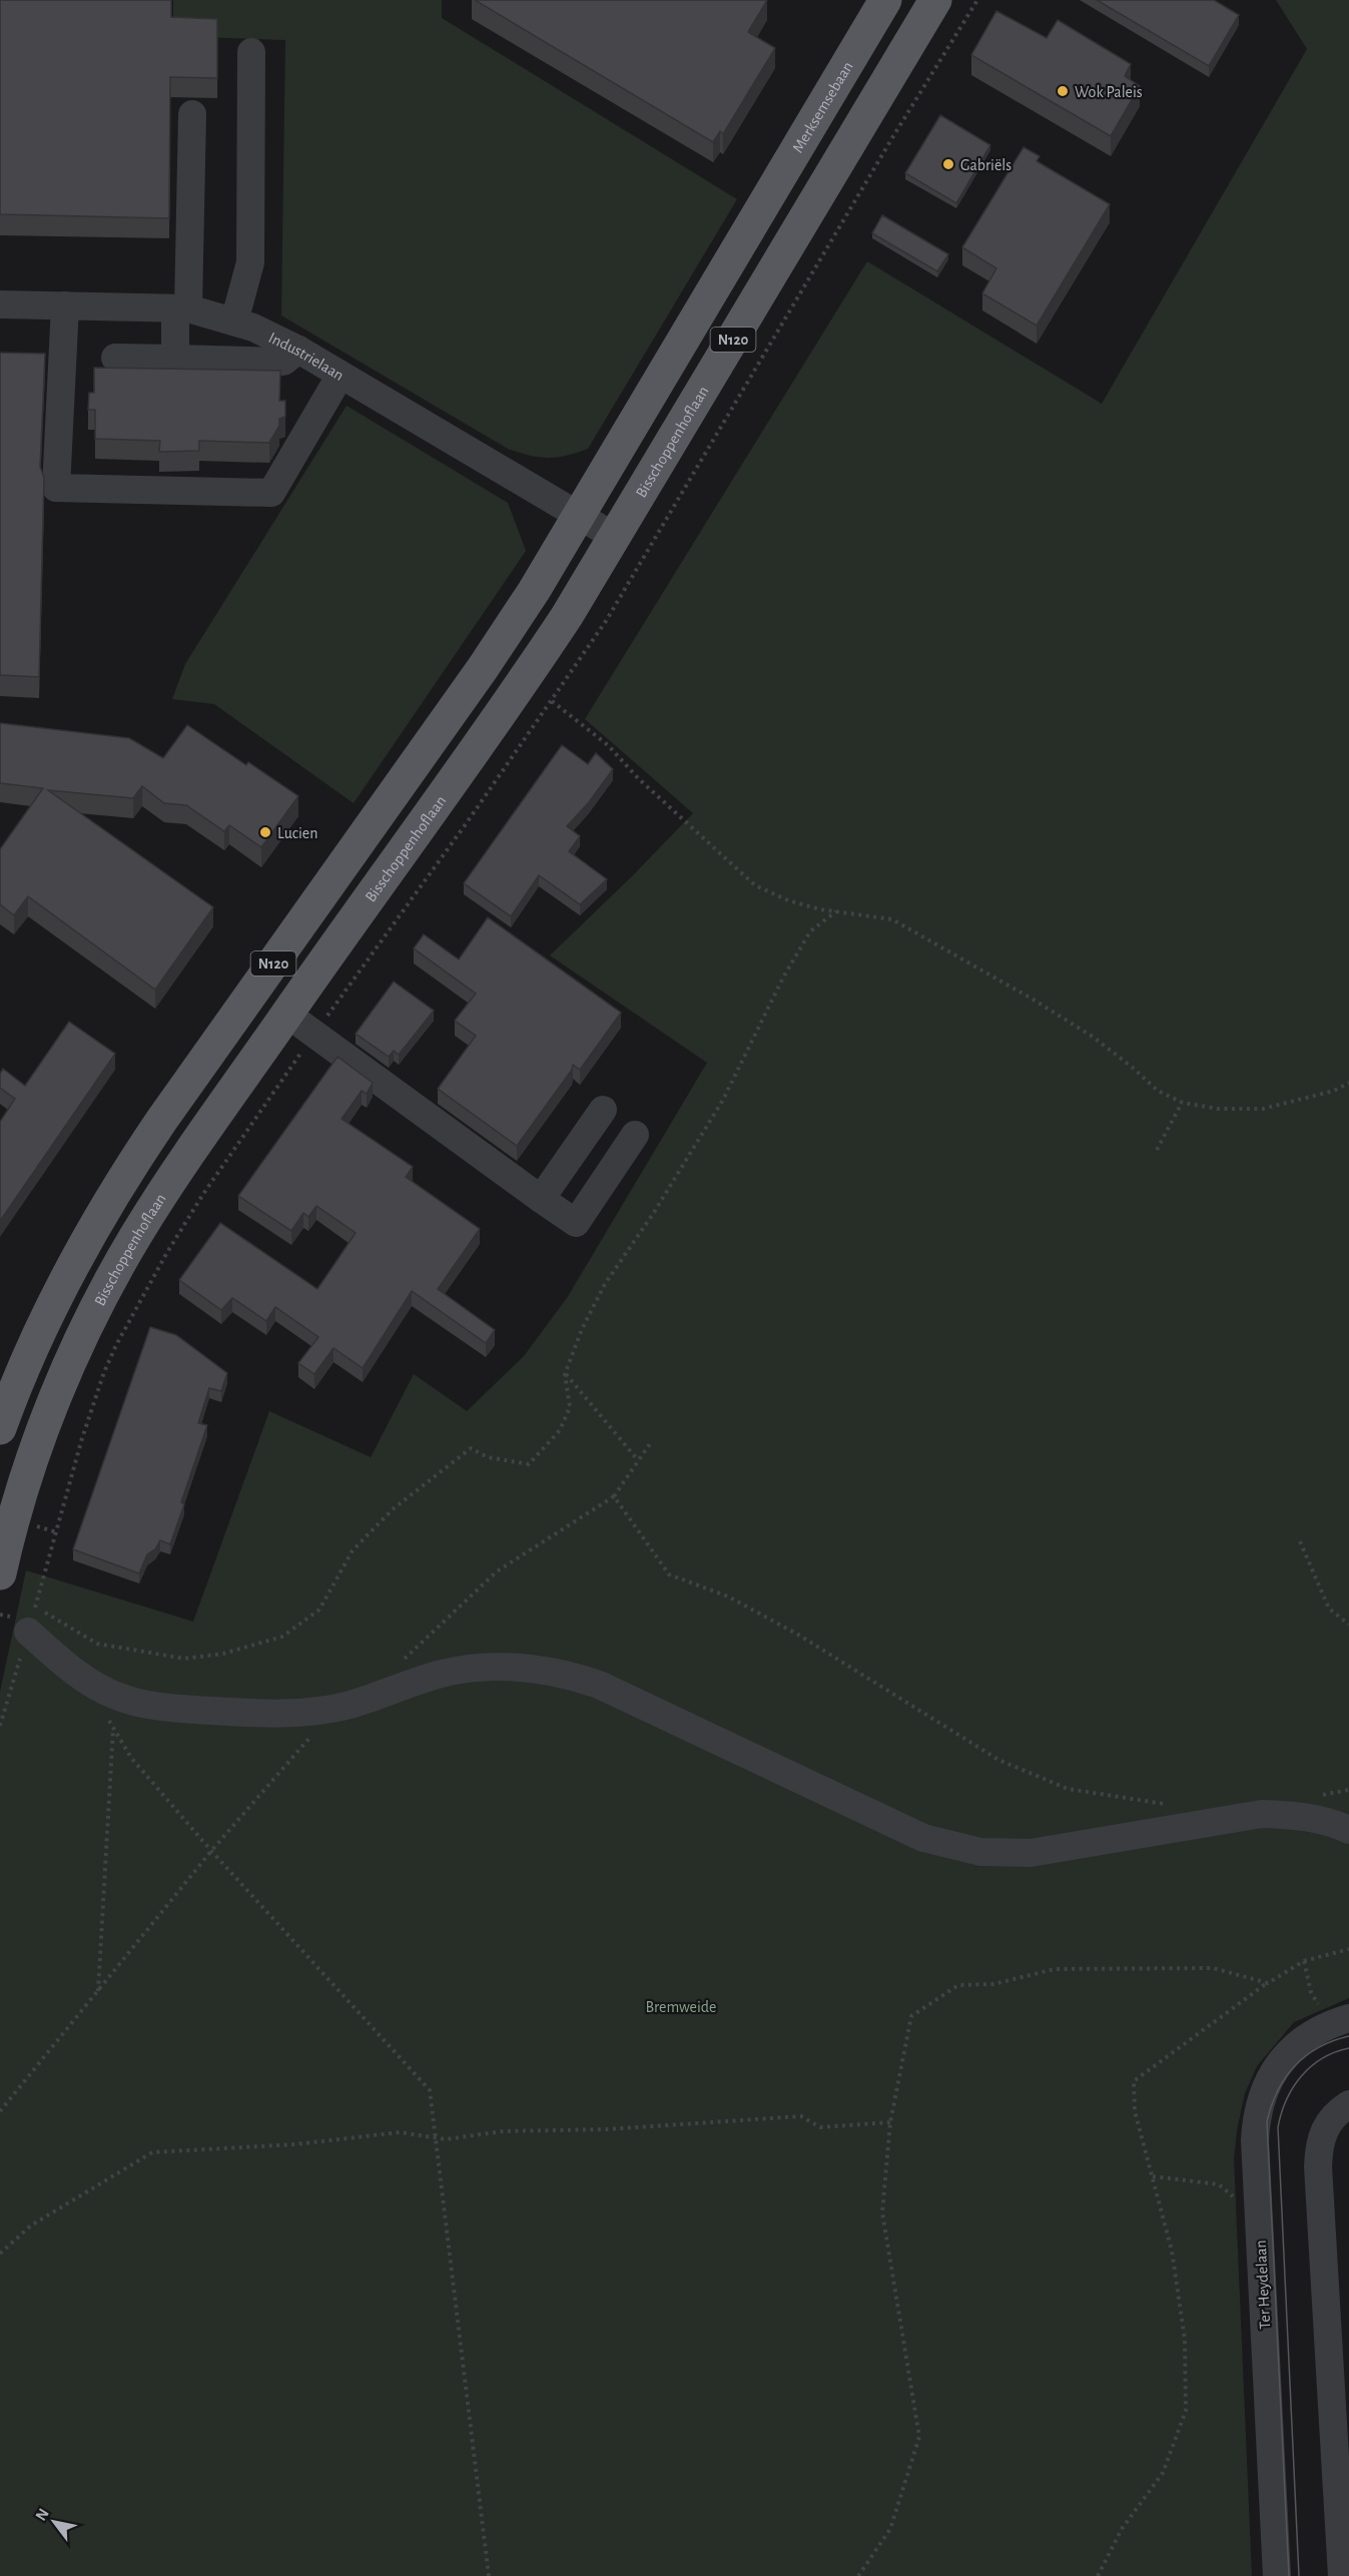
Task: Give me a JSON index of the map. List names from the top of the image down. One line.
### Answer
{"streets":{"main road":["Merksemsebaan","N120","Bisschoppenhoflaan"],"street":["Industrielaan","Ter Heydelaan"]},"crossings":[["Merksemsebaan","N120"],["Merksemsebaan","Industrielaan"],["N120","Industrielaan"],["Industrielaan","Bisschoppenhoflaan"]],"parks":["Bremweide"],"places":["Wok Paleis","Gabriëls","Lucien"],"north":"top left"}
